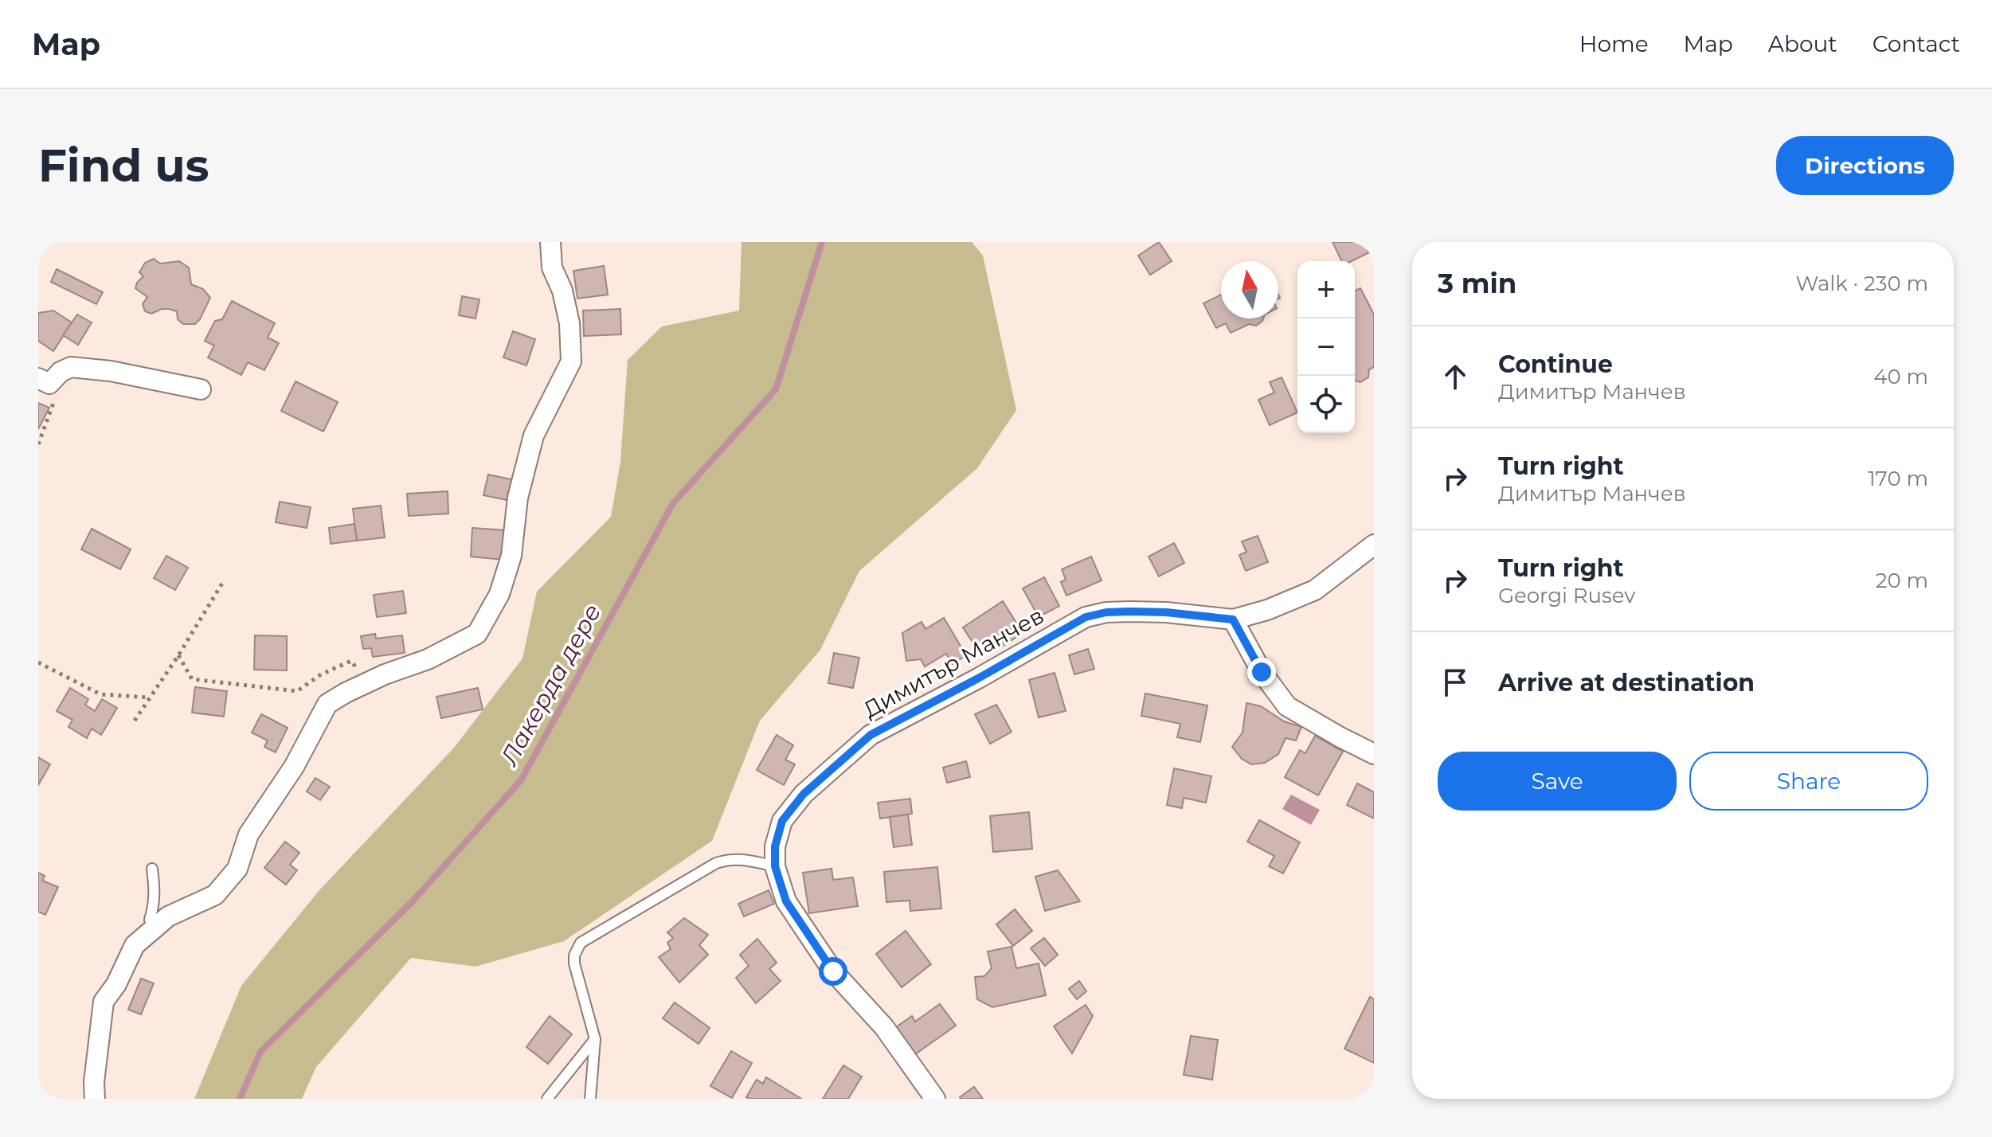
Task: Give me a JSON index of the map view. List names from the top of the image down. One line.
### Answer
{"streets":{"street":["Димитър Манчев"]},"water":["Лакерда дере"],"north":"top","page":{"header":"Map","nav":["Home","Map","About","Contact"],"buttons":["Directions",["Save","Share"]],"title":"Find us","heading":["3 min","Walk · 230 m"],"map_buttons":["+","−"],"list":[["Continue","Димитър Манчев","40 m"],["Turn right","Димитър Манчев","170 m"],["Turn right","Georgi Rusev","20 m"],"Arrive at destination"]}}
